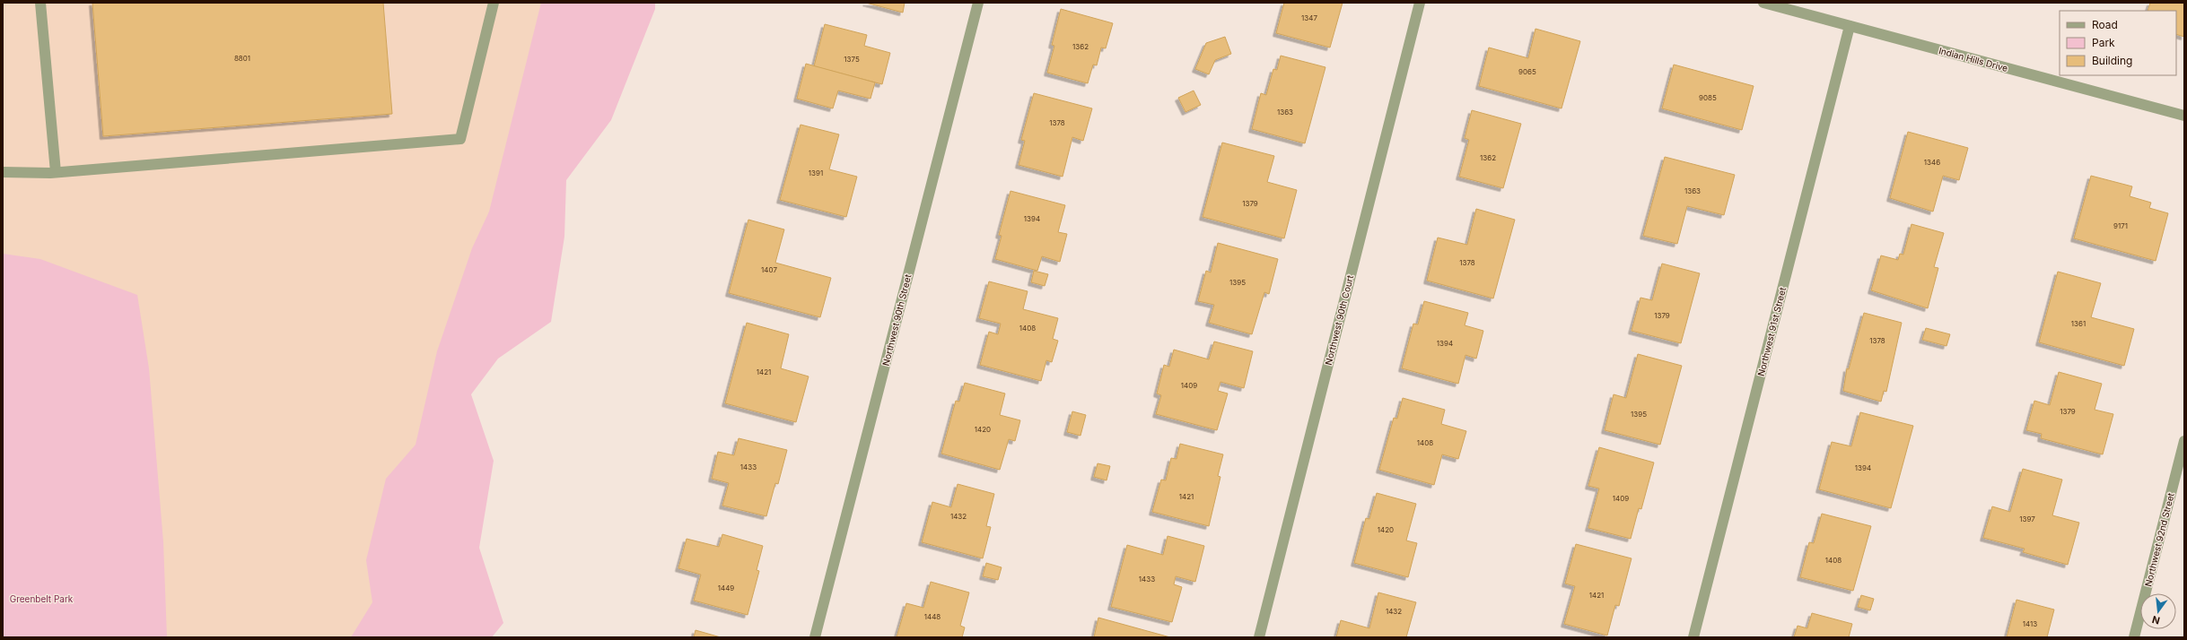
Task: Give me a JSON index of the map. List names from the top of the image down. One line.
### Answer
{"streets":{"street":["Indian Hills Drive","Northwest 90th Street","Northwest 90th Court","Northwest 91st Street","Northwest 92nd Street"]},"crossings":[["Indian Hills Drive","Northwest 91st Street"]],"parks":["Greenbelt Park"],"house_numbers":["1347","1362","8801","1375","9065","9085","1363","1378","1362","1346","1391","1363","1379","1394","9171","1378","1407","1395","1379","1361","1408","1378","1394","1421","1409","1379","1395","1420","1408","1433","1394","1421","1409","1432","1397","1420","1408","1433","1449","1421","1432","1448","1413"],"legend":["Road","Park","Building"],"north":"bottom"}
